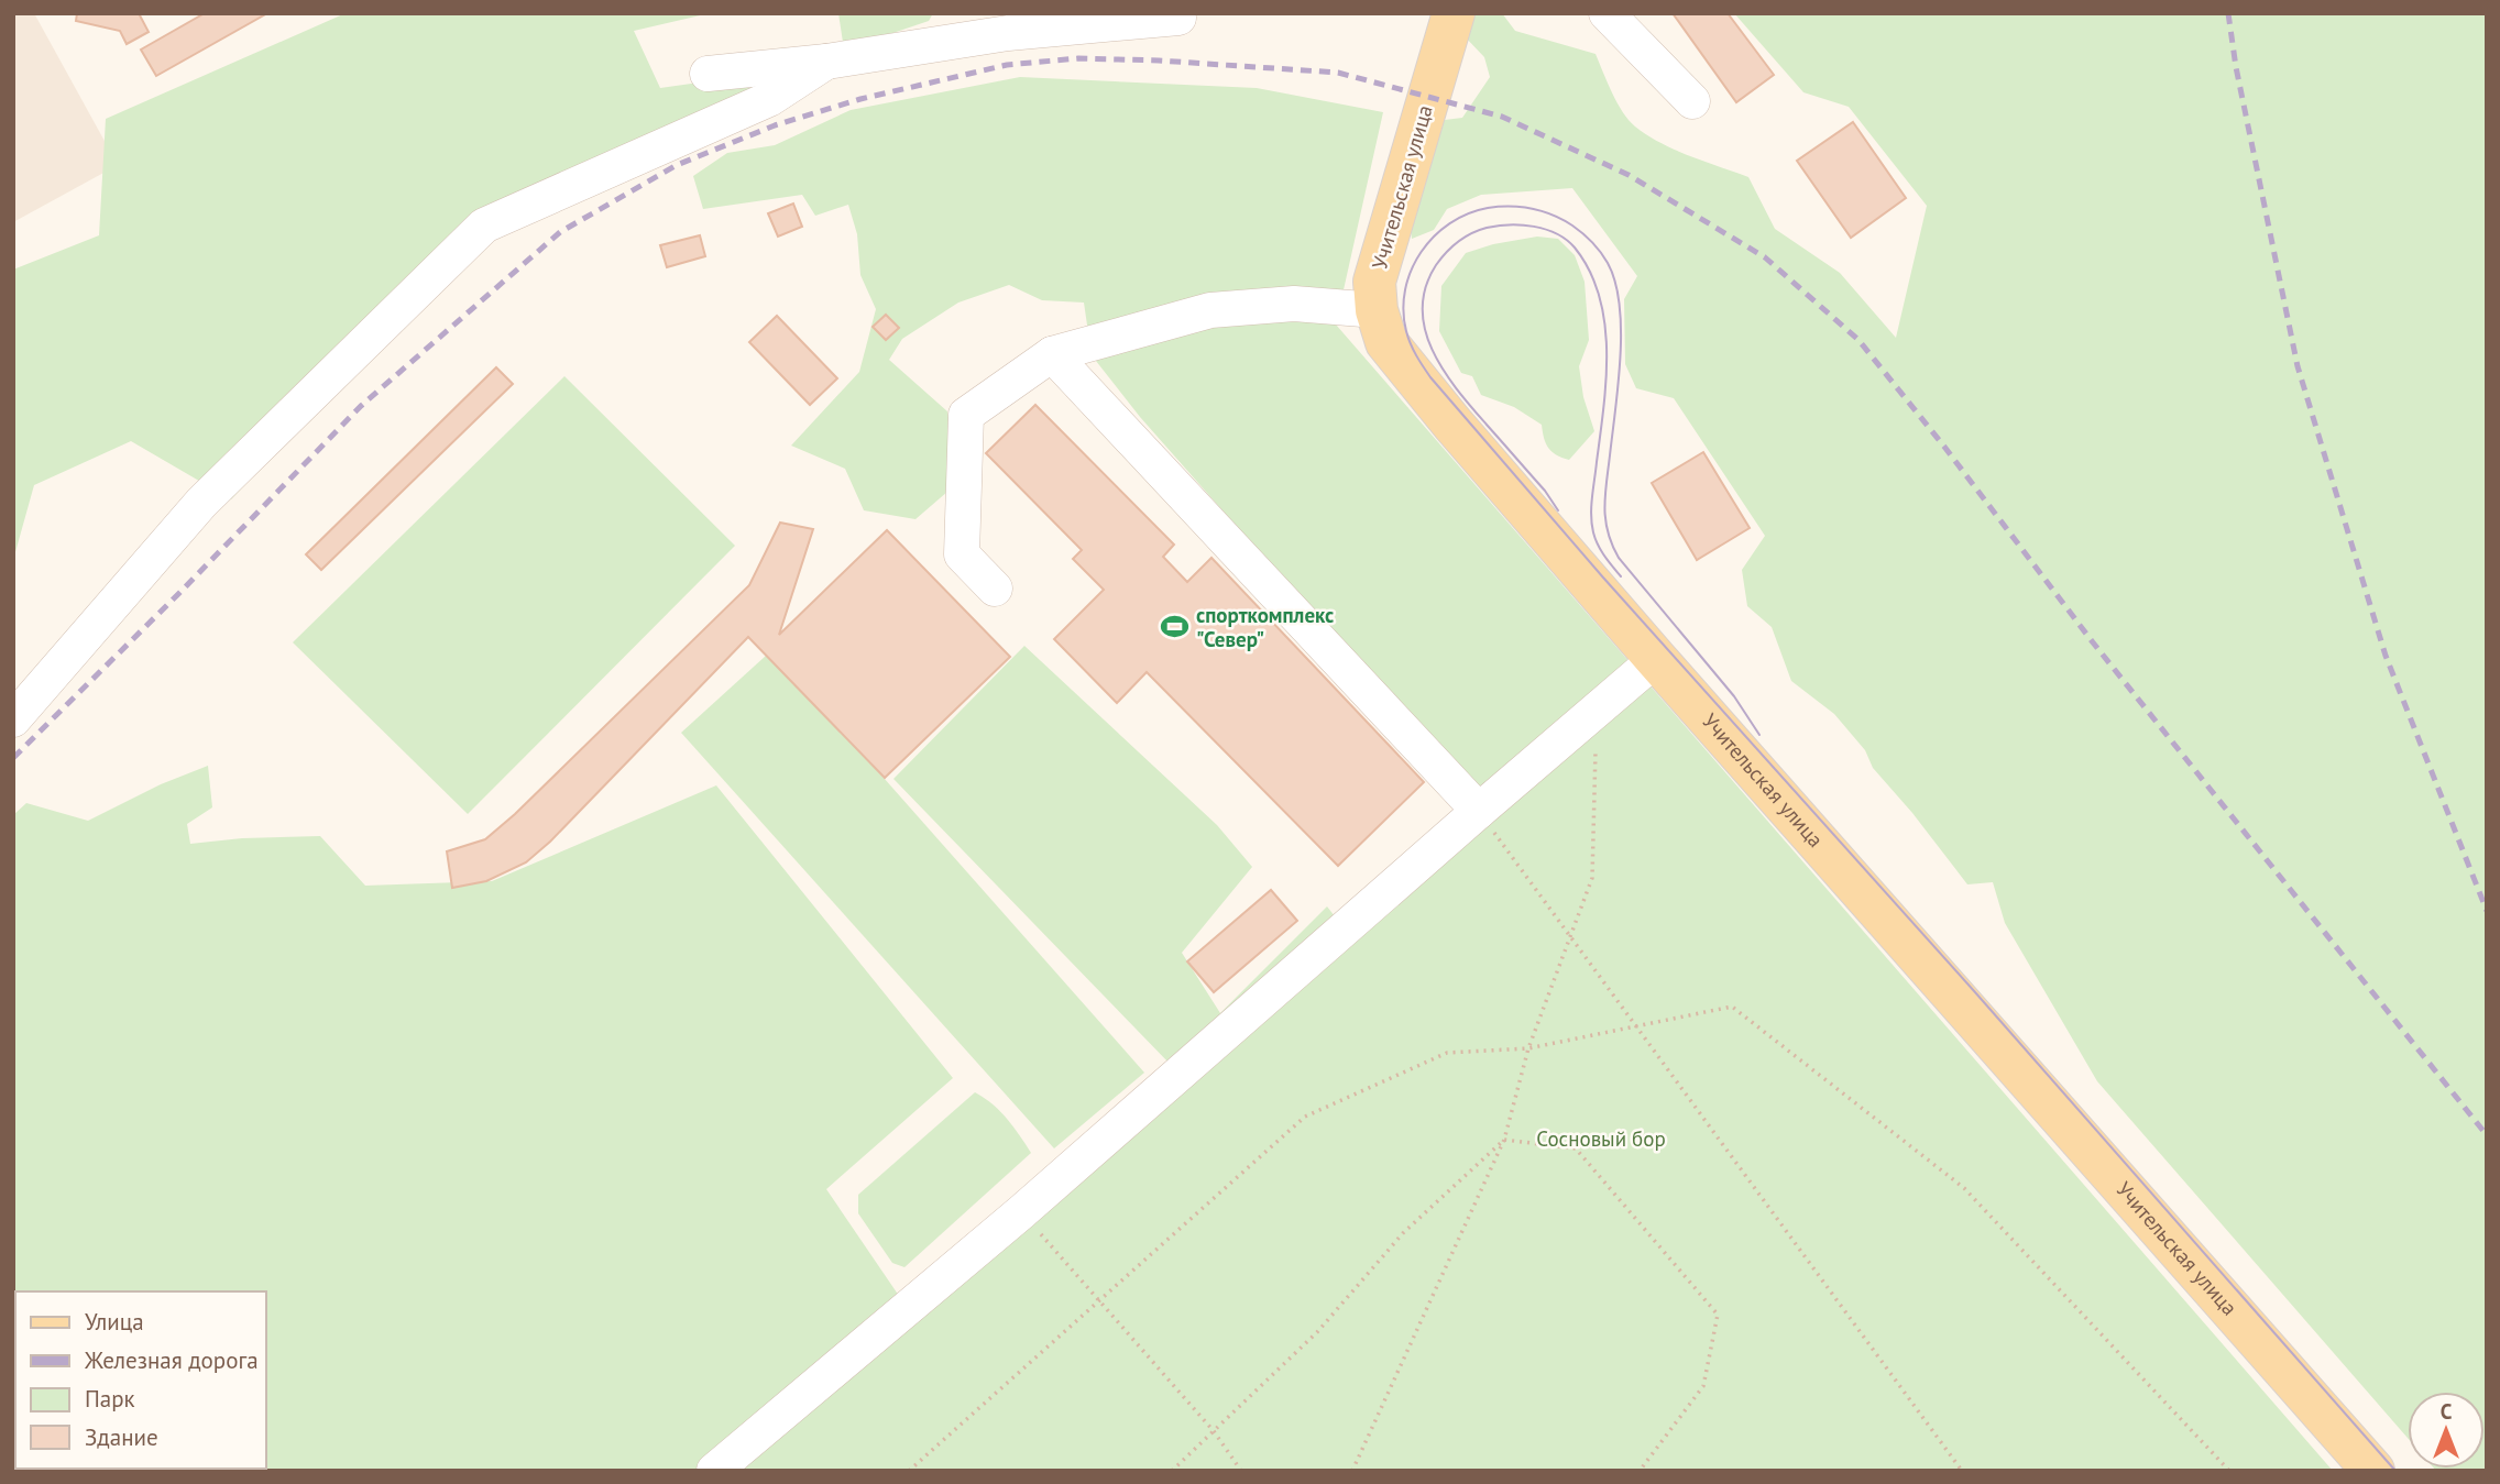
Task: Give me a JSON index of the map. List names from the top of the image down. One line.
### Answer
{"streets":{"main road":["Учительская улица"]},"parks":["Сосновый бор"],"places":{"sports":["спорткомплекс \"Север\""]},"legend":["Улица","Железная дорога","Парк","Здание"],"north":"top"}
